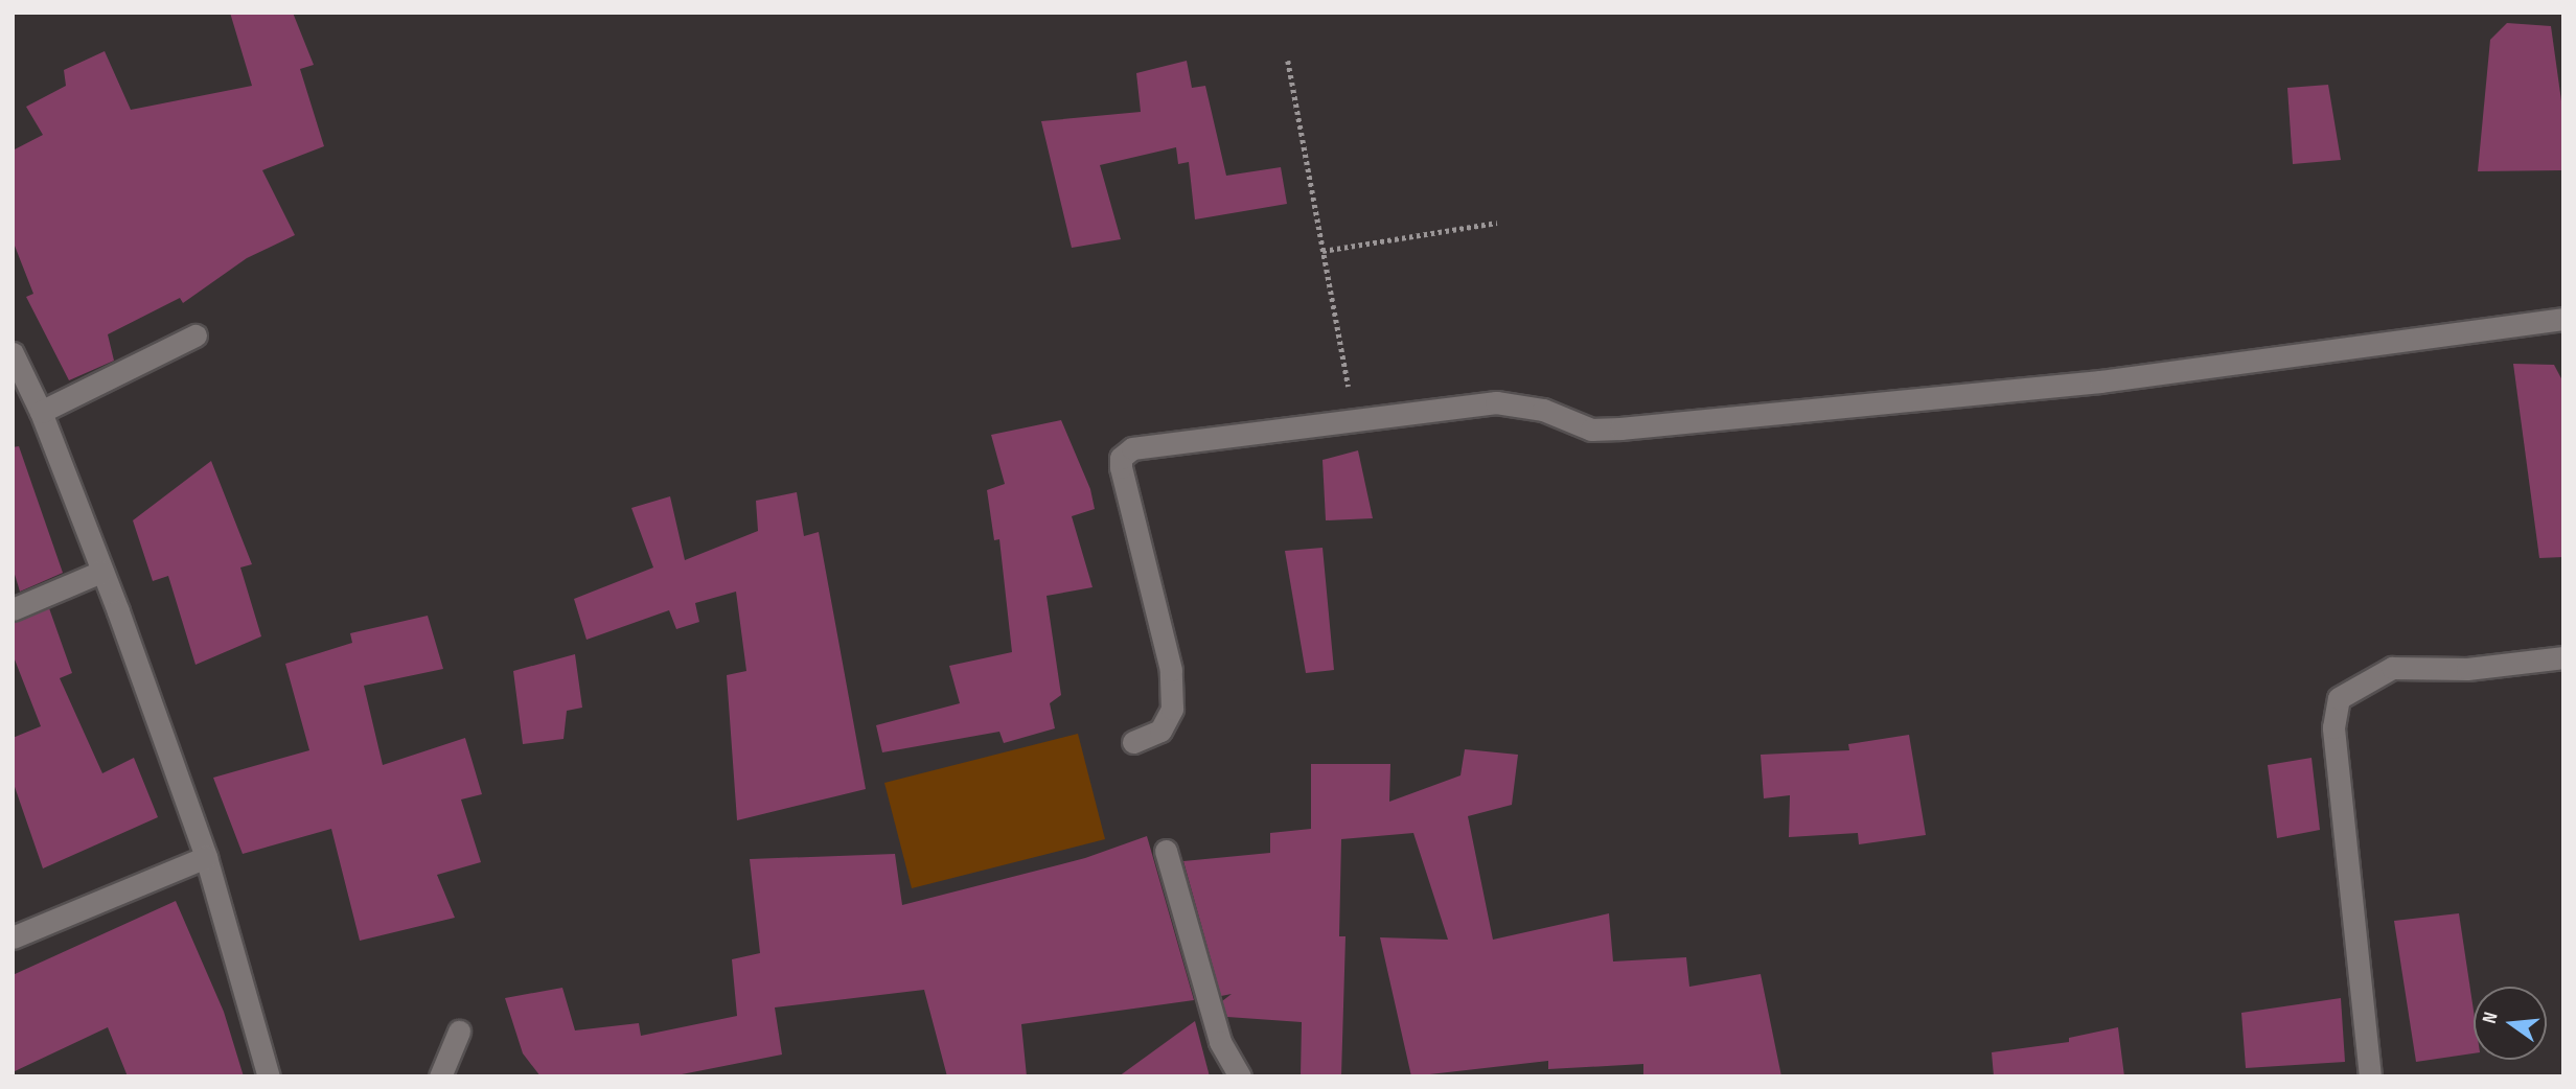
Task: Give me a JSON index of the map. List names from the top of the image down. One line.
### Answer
{"north":"left"}
